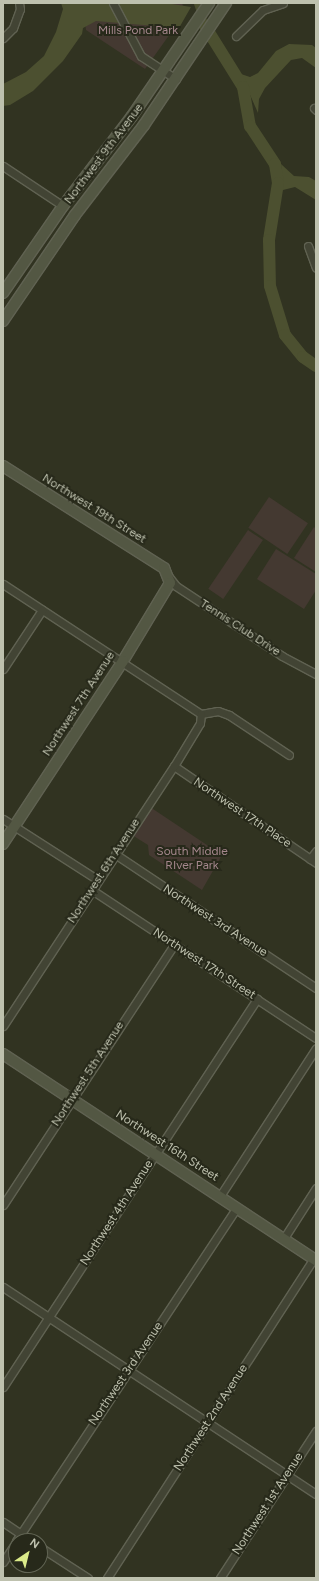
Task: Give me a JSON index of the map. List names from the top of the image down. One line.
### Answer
{"streets":{"street":["Northwest 9th Avenue","Northwest 19th Street","Tennis Club Drive","Northwest 7th Avenue","Northwest 17th Place","Northwest 6th Avenue","Northwest 3rd Avenue","Northwest 17th Street","Northwest 5th Avenue","Northwest 16th Street","Northwest 4th Avenue","Northwest 2nd Avenue","Northwest 1st Avenue"]},"crossings":[["Northwest 19th Street","Tennis Club Drive"],["Northwest 19th Street","Northwest 7th Avenue"],["Tennis Club Drive","Northwest 7th Avenue"],["Northwest 17th Place","Northwest 6th Avenue"],["Northwest 6th Avenue","Northwest 3rd Avenue"],["Northwest 6th Avenue","Northwest 17th Street"],["Northwest 3rd Avenue","Northwest 16th Street"],["Northwest 17th Street","Northwest 5th Avenue"],["Northwest 17th Street","Northwest 4th Avenue"],["Northwest 5th Avenue","Northwest 16th Street"],["Northwest 16th Street","Northwest 4th Avenue"],["Northwest 16th Street","Northwest 2nd Avenue"]],"parks":["Mills Pond Park","South Middle RIver Park"],"north":"top right"}
